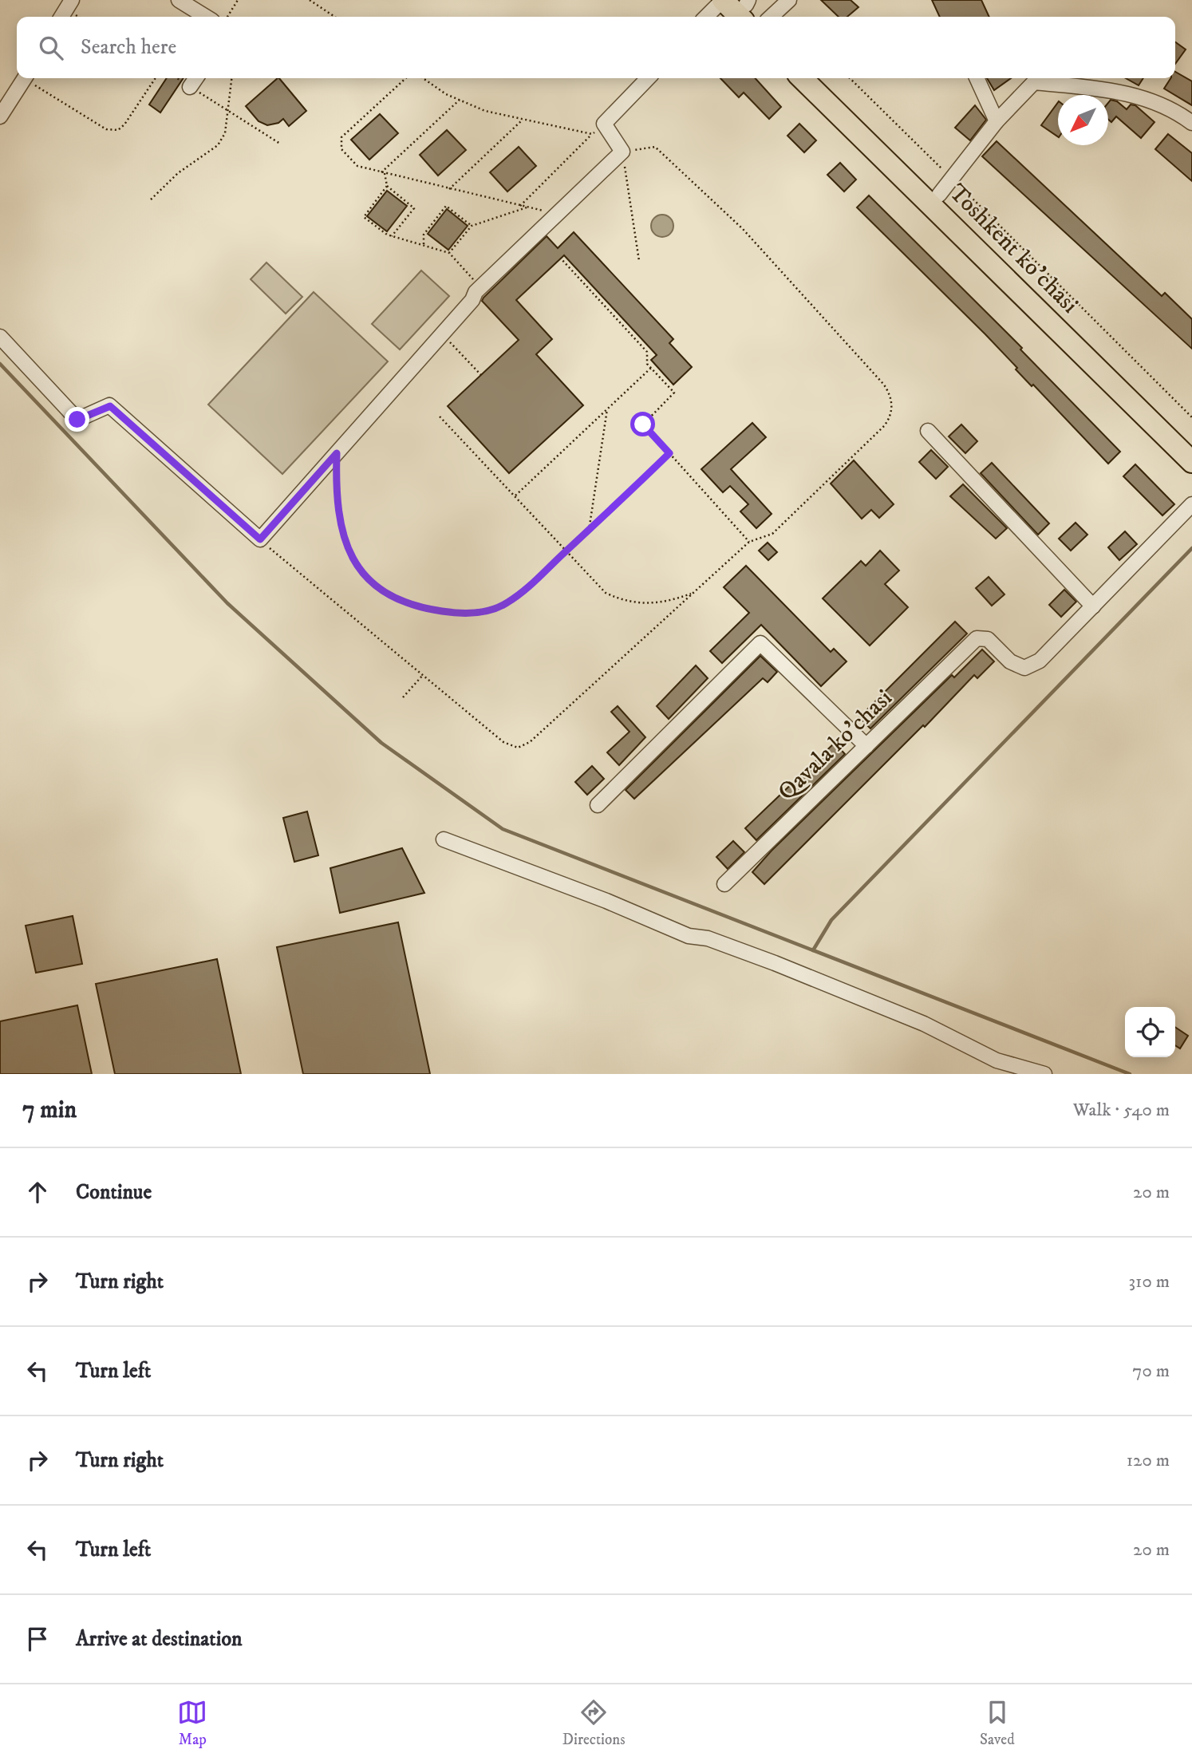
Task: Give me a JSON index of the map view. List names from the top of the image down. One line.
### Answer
{"streets":{"highway":["Toshkent ko'chasi"],"street":["Qavala ko'chasi"]},"north":"bottom left","page":{"search":"Search here","heading":["7 min","Walk · 540 m"],"list":[["Continue","20 m"],["Turn right","310 m"],["Turn left","70 m"],["Turn right","120 m"],["Turn left","20 m"],"Arrive at destination"],"nav":["Map","Directions","Saved"]}}
